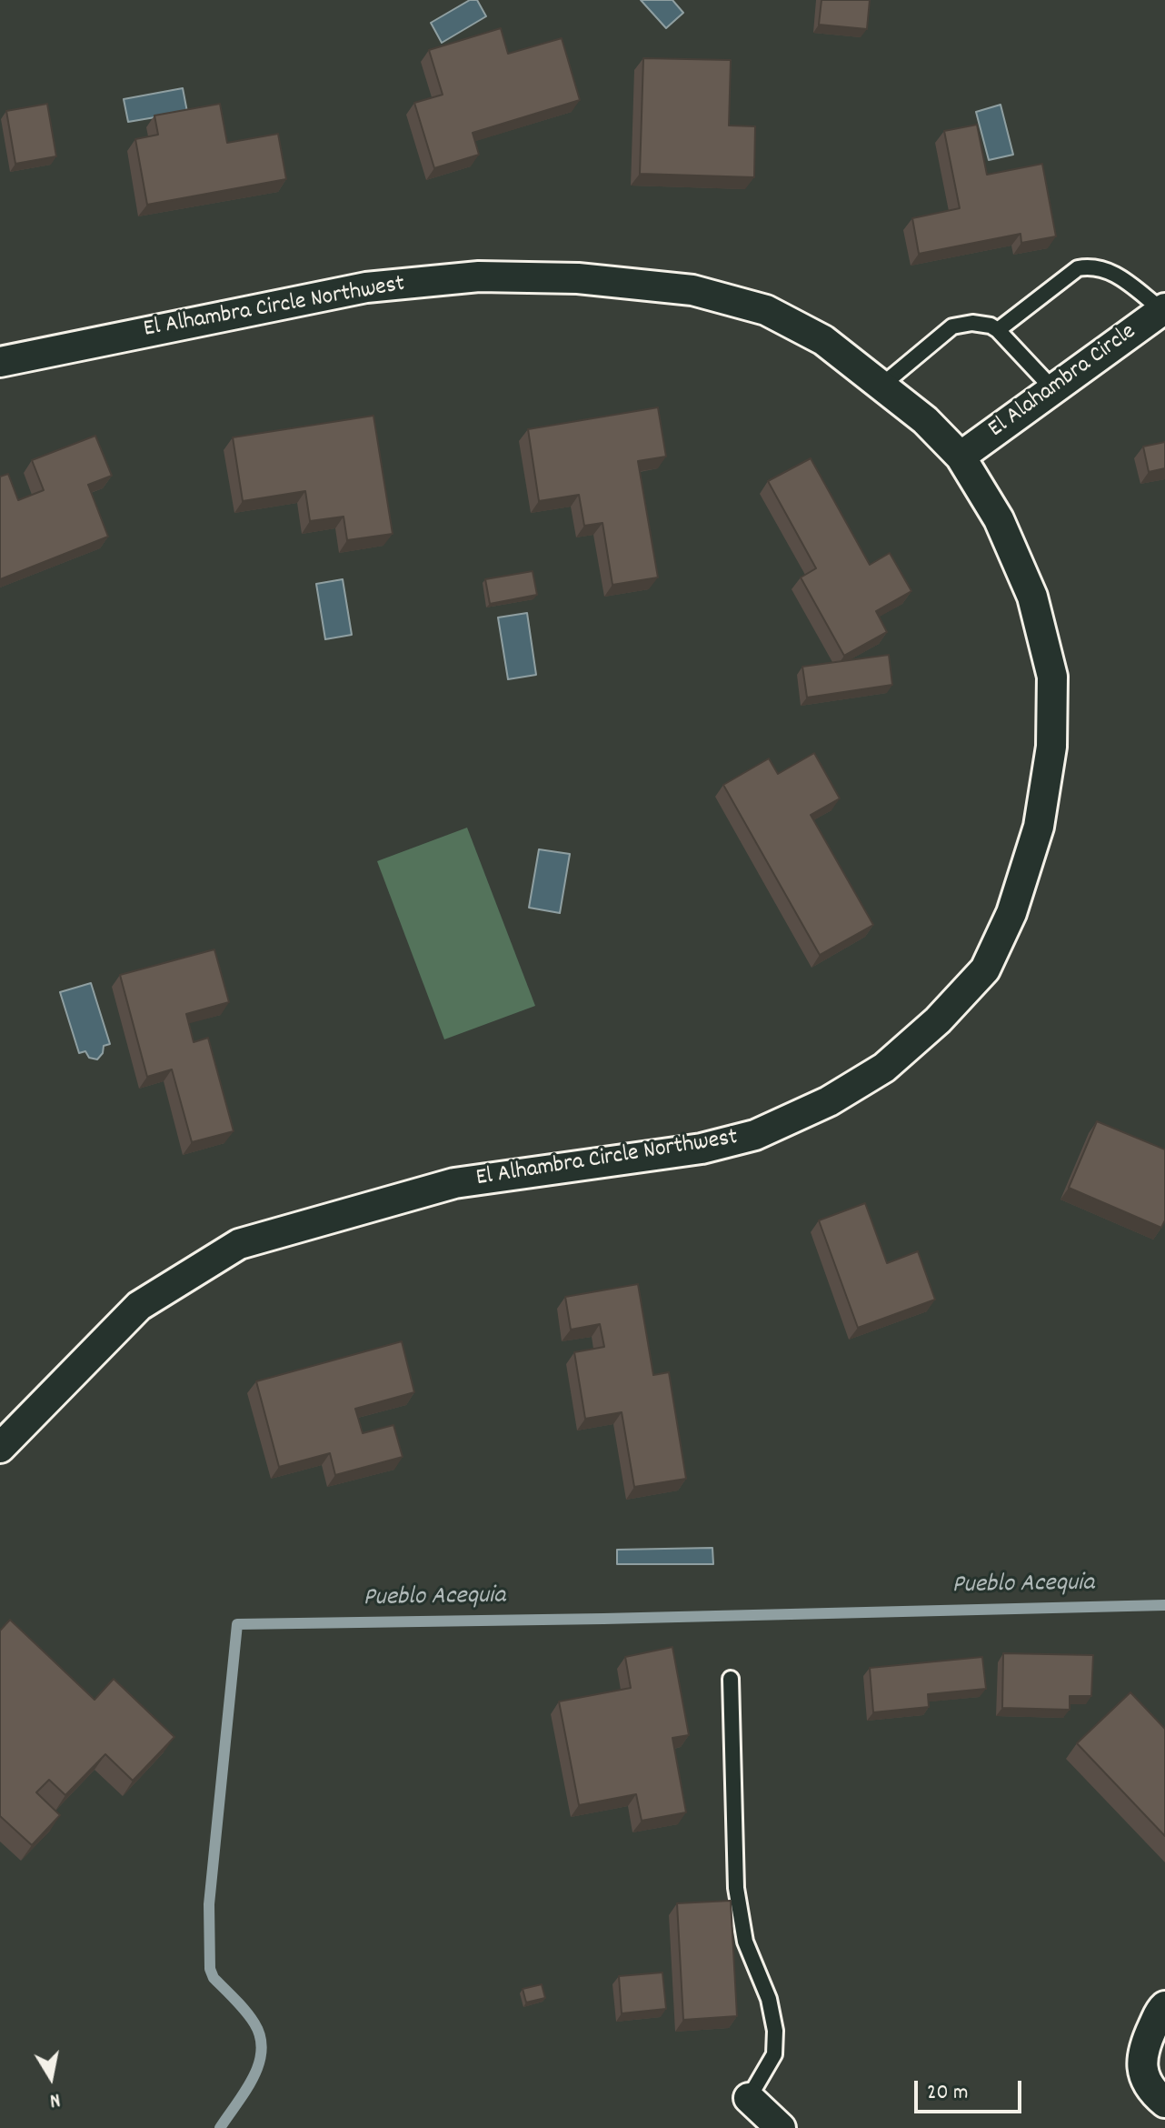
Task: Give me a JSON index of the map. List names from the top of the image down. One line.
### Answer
{"streets":{"street":["El Alhambra Circle Northwest","El Alahambra Circle"]},"crossings":[["El Alhambra Circle Northwest","El Alahambra Circle"]],"water":["Pueblo Acequia"],"scale_bar":"20 m","north":"bottom"}
